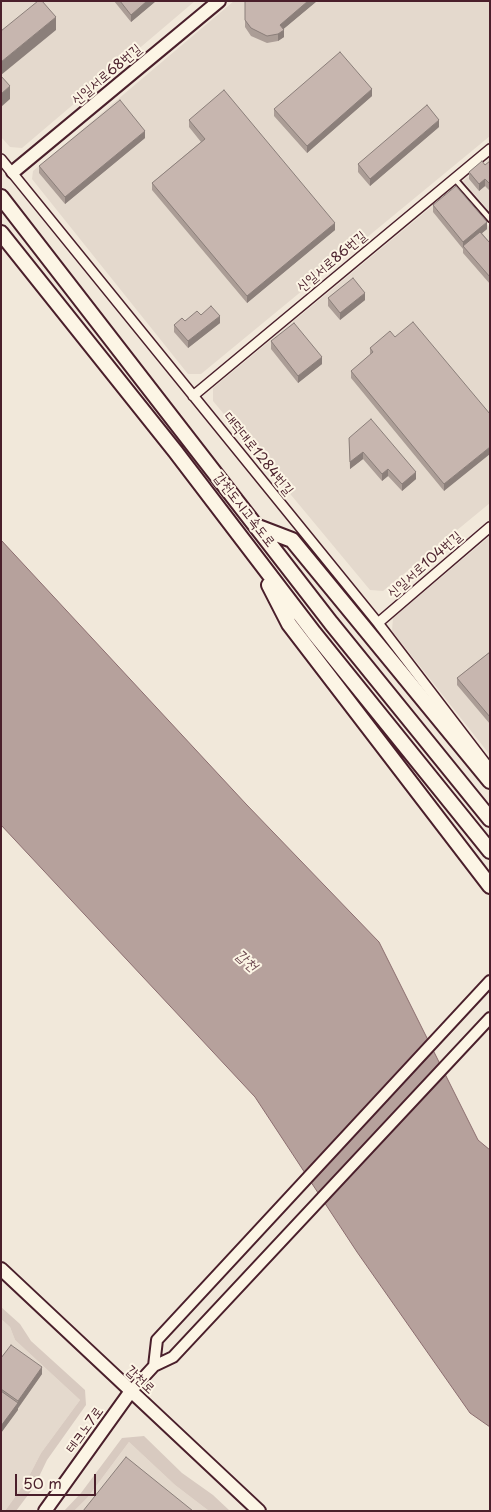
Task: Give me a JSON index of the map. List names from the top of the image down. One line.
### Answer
{"streets":{"highway":["갑천도시고속도로"],"main road":["신일서로68번길","갑천로","테크노7로"],"street":["신일서로86번길","대덕대로1284번길","신일서로104번길"]},"crossings":[["신일서로68번길","대덕대로1284번길"],["신일서로86번길","대덕대로1284번길"],["대덕대로1284번길","신일서로104번길"],["갑천로","테크노7로"]],"water":["갑천"],"scale_bar":"50 m"}
